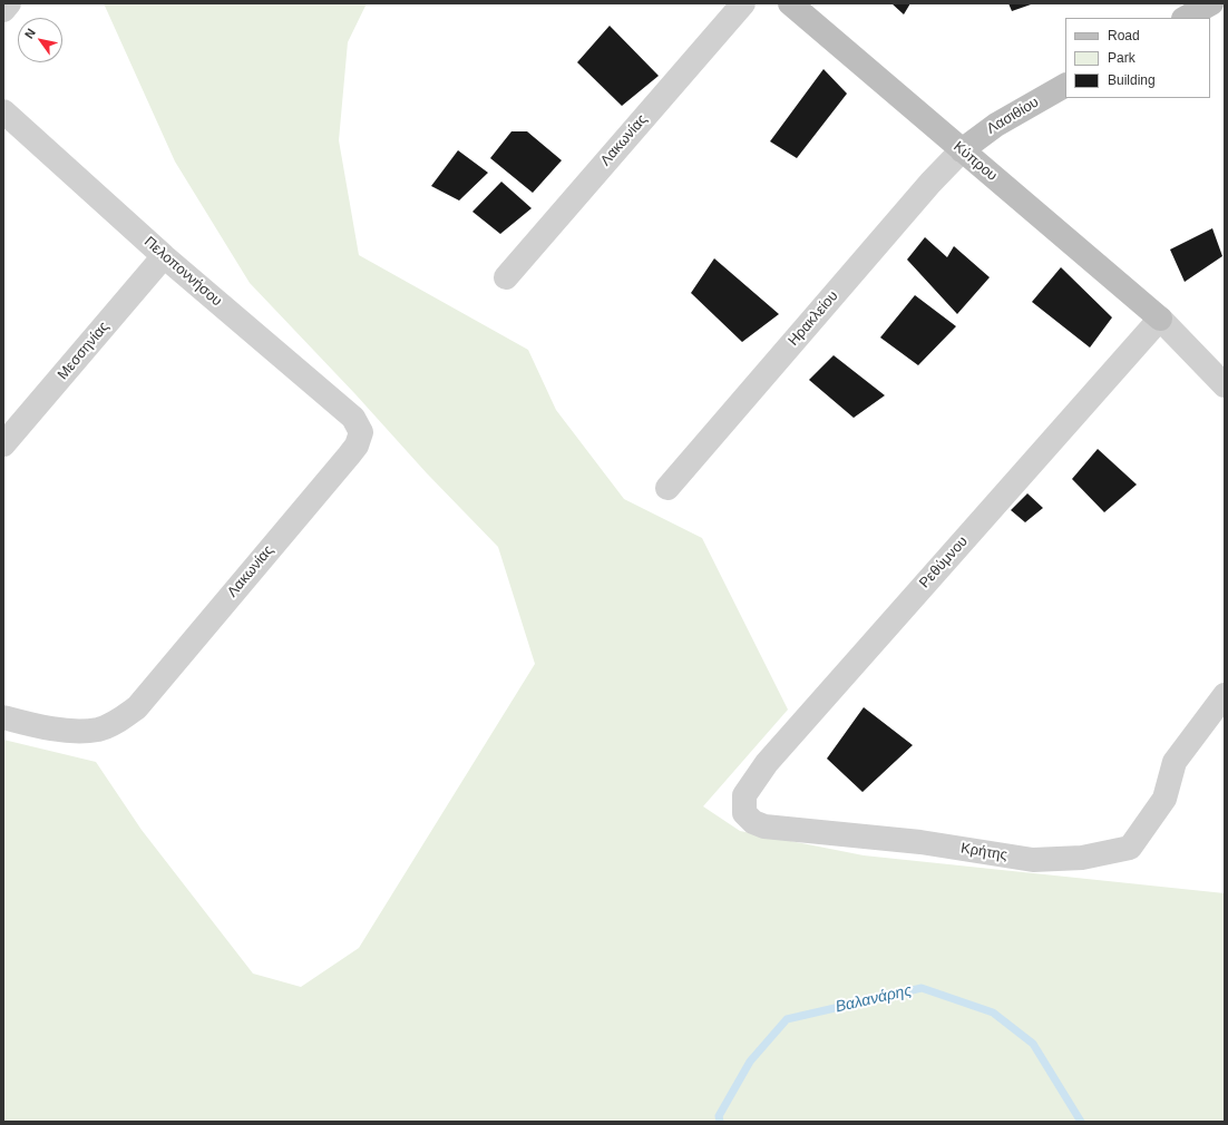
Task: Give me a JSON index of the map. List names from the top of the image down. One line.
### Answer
{"streets":{"street":["Λασιθίου","Λακωνίας","Κύπρου","Πελοποννήσου","Ηρακλείου","Μεσσηνίας","Ρεθύμνου","Κρήτης"]},"crossings":[["Λασιθίου","Κύπρου"],["Λασιθίου","Ηρακλείου"],["Λακωνίας","Πελοποννήσου"],["Κύπρου","Ηρακλείου"],["Κύπρου","Ρεθύμνου"],["Πελοποννήσου","Μεσσηνίας"],["Ρεθύμνου","Κρήτης"]],"water":["Βαλανάρης"],"legend":["Road","Park","Building"],"north":"top left"}
